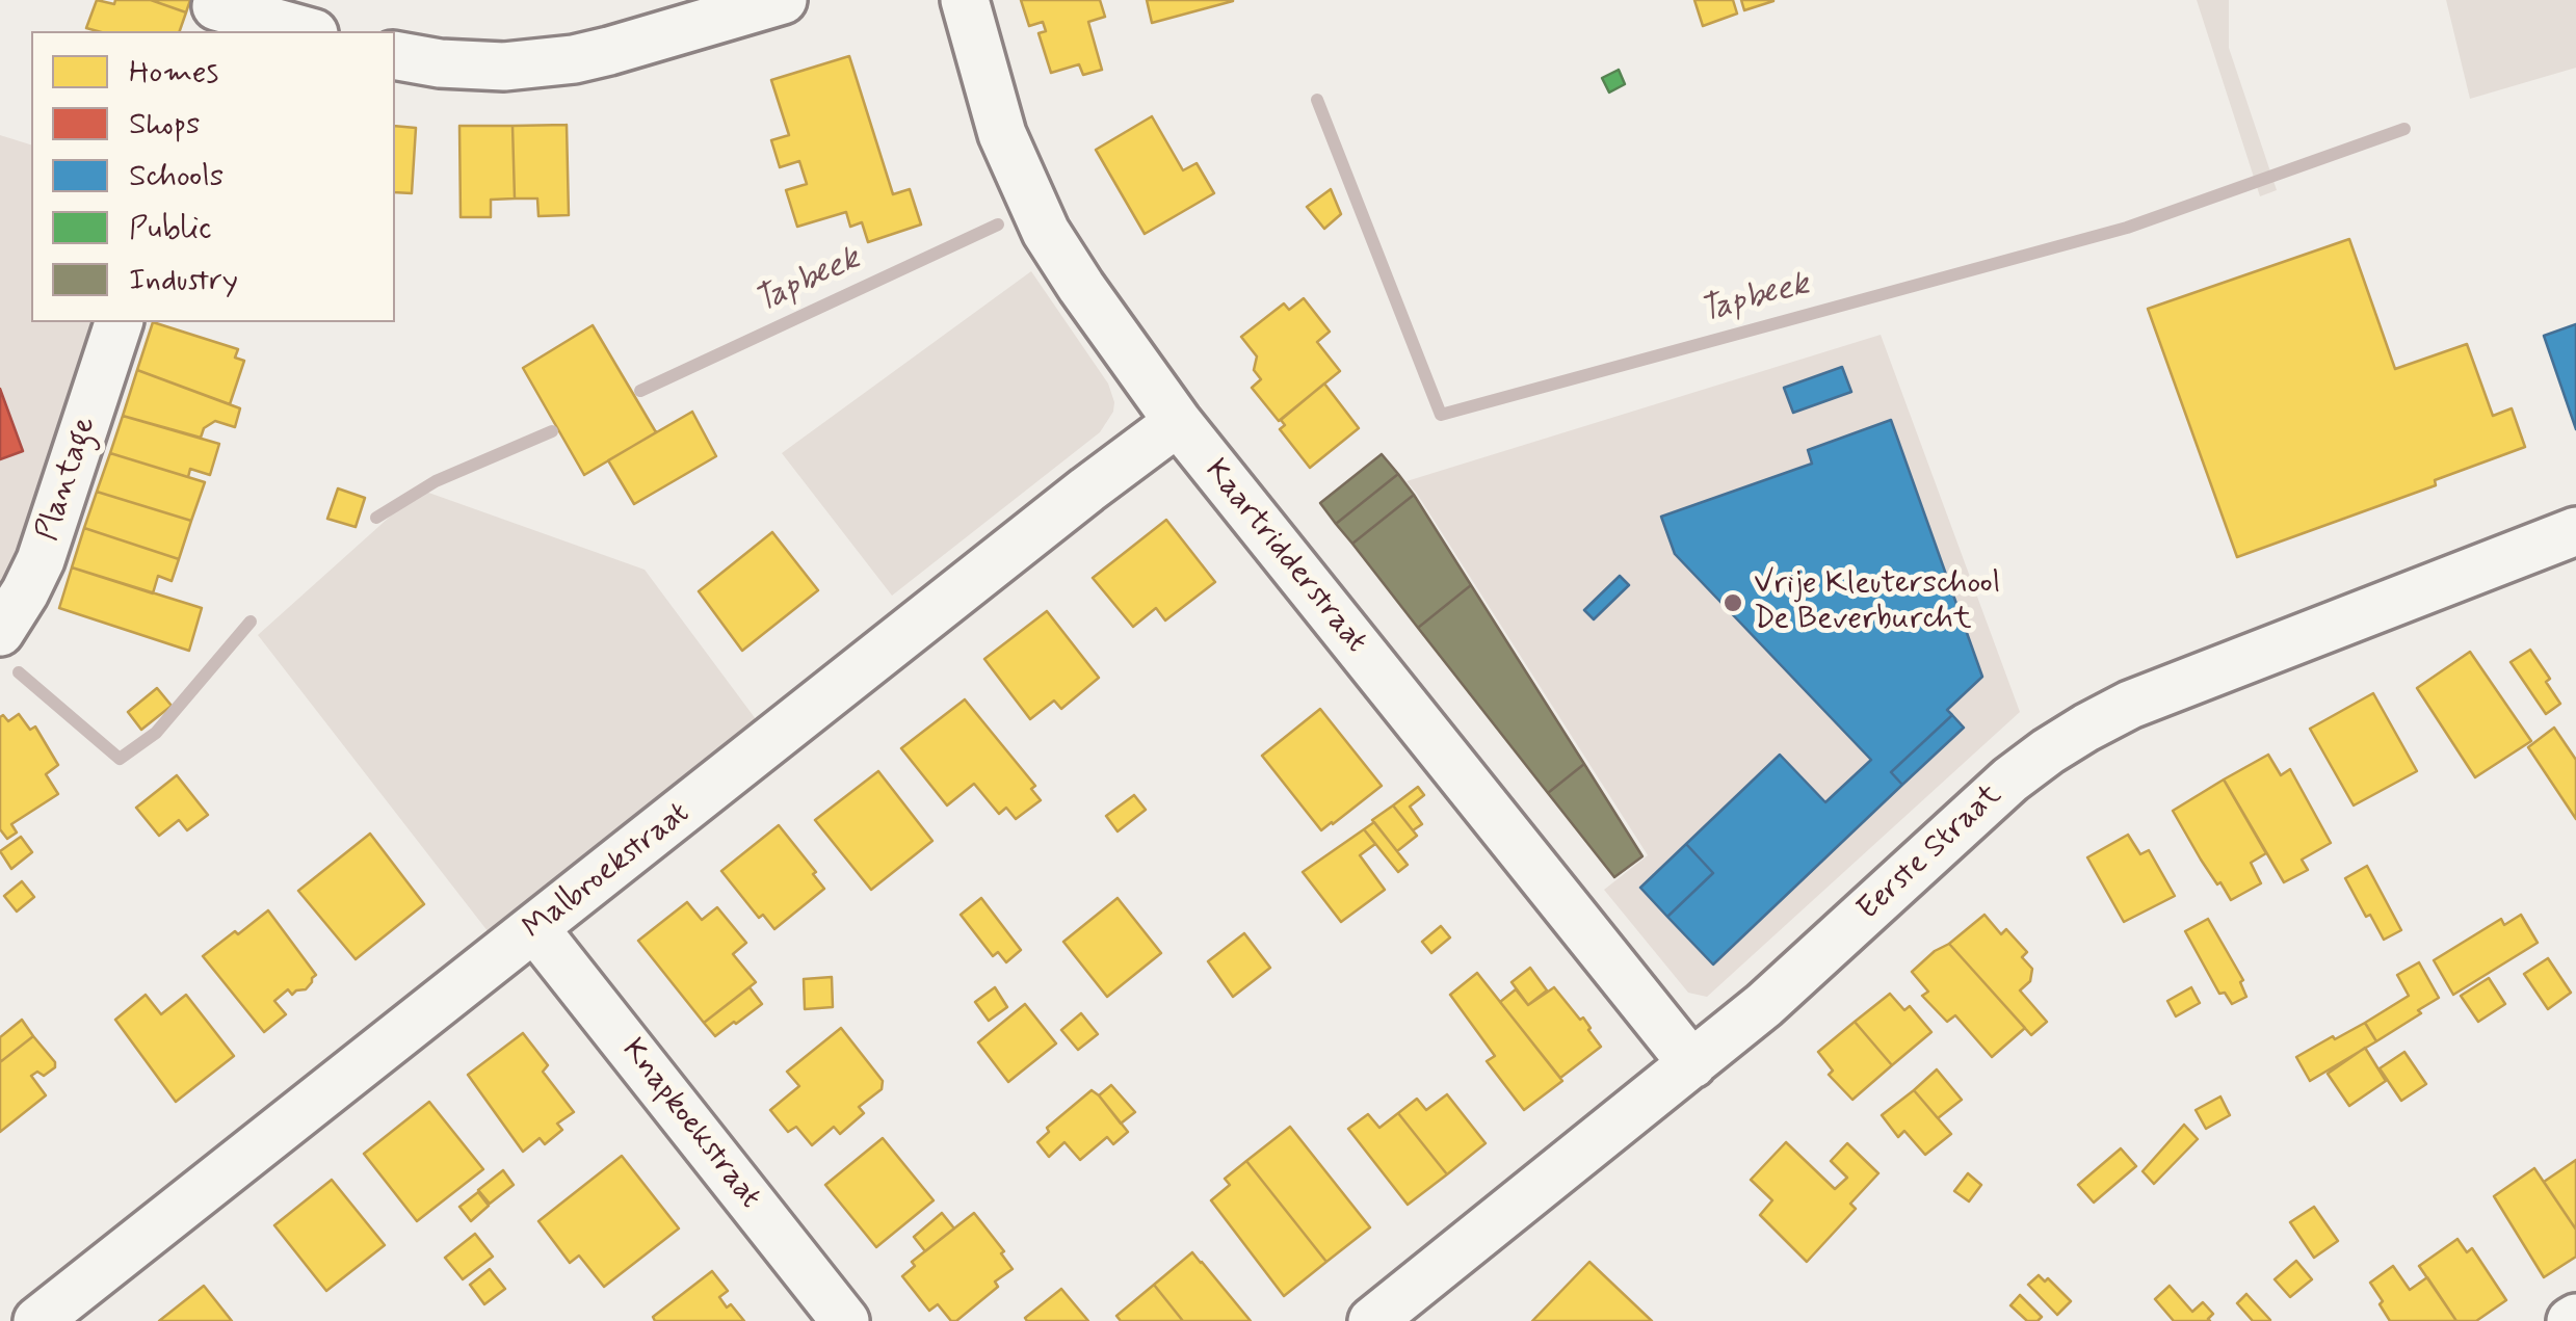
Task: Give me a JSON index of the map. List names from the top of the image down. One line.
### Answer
{"streets":{"street":["Plantage","Kaartridderstraat","Eerste Straat","Malbroekstraat","Knapkoekstraat"]},"crossings":[["Kaartridderstraat","Eerste Straat"],["Kaartridderstraat","Malbroekstraat"],["Malbroekstraat","Knapkoekstraat"]],"water":["Tapbeek"],"places":["Vrije Kleuterschool De Beverburcht"],"legend":["Homes","Shops","Schools","Public","Industry"]}
